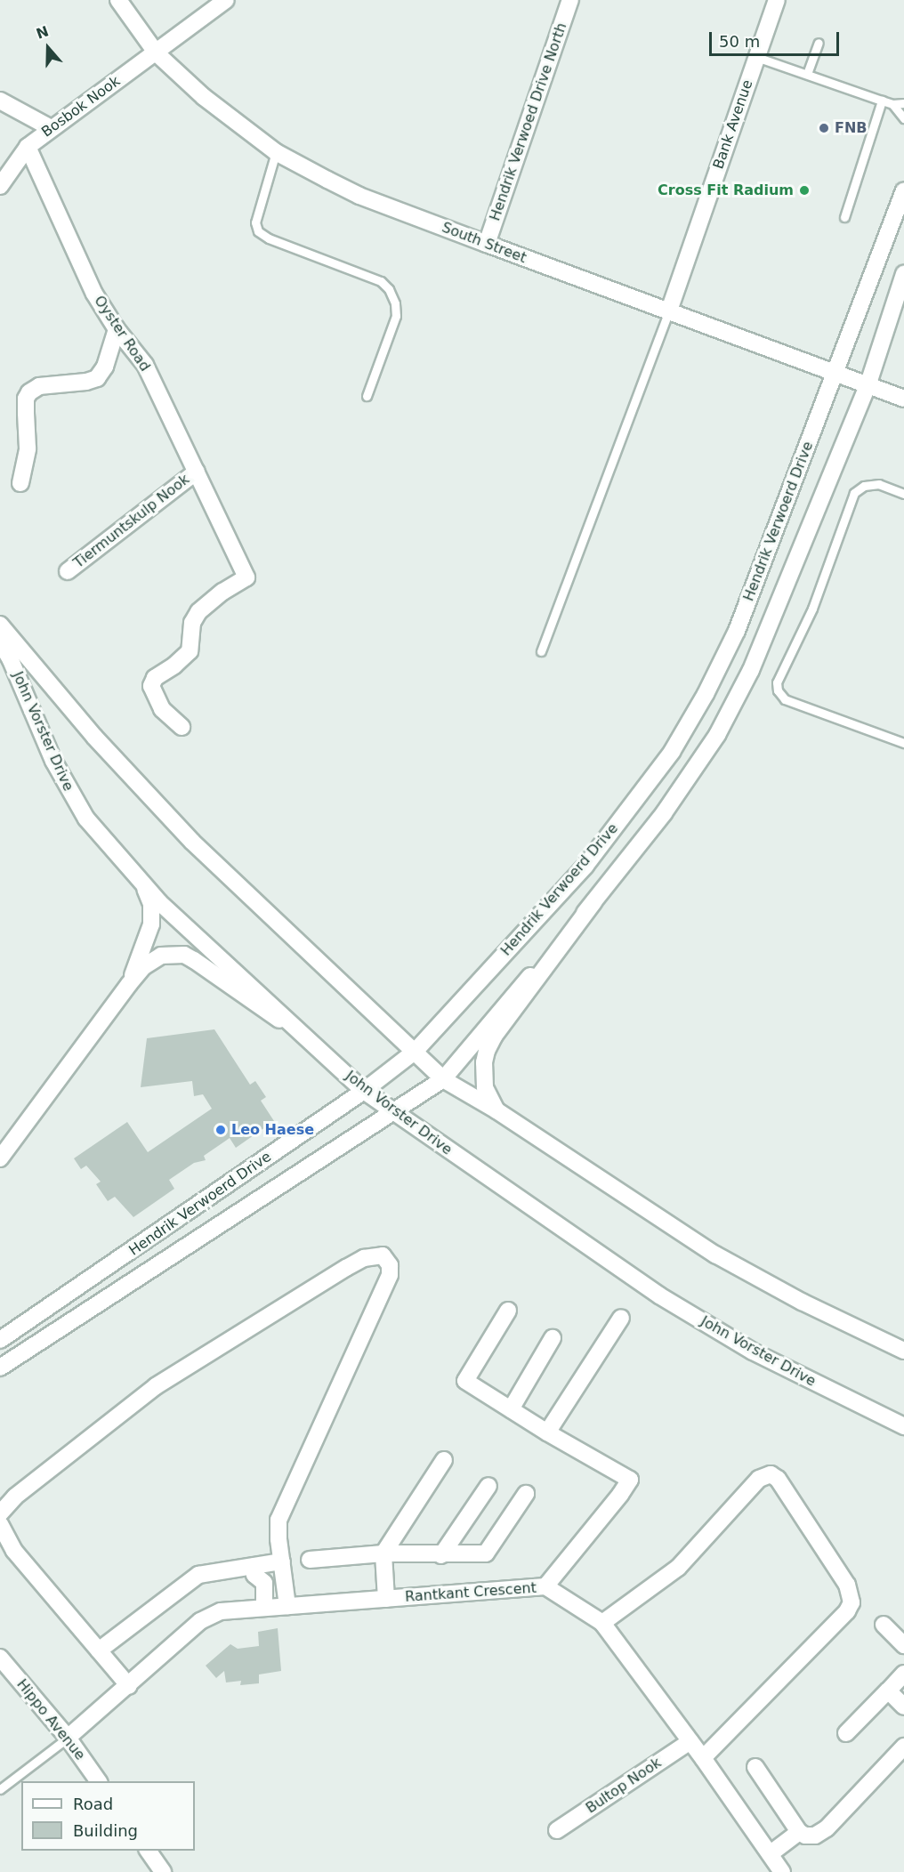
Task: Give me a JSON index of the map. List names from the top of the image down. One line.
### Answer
{"streets":{"street":["Bosbok Nook","Hendrik Verwoed Drive North","Bank Avenue","South Street","Oyster Road","Tiermuntskulp Nook","Hendrik Verwoerd Drive","John Vorster Drive","Rantkant Crescent","Hippo Avenue","Bultop Nook"]},"crossings":[["Bosbok Nook","South Street"],["Bosbok Nook","Oyster Road"],["Hendrik Verwoed Drive North","South Street"],["Bank Avenue","South Street"],["South Street","Hendrik Verwoerd Drive"],["Oyster Road","Tiermuntskulp Nook"],["Hendrik Verwoerd Drive","John Vorster Drive"],["Rantkant Crescent","Hippo Avenue"],["Rantkant Crescent","Bultop Nook"]],"places":["FNB","Cross Fit Radium","Leo Haese"],"legend":["Road","Building"],"scale_bar":"50 m","north":"top"}
